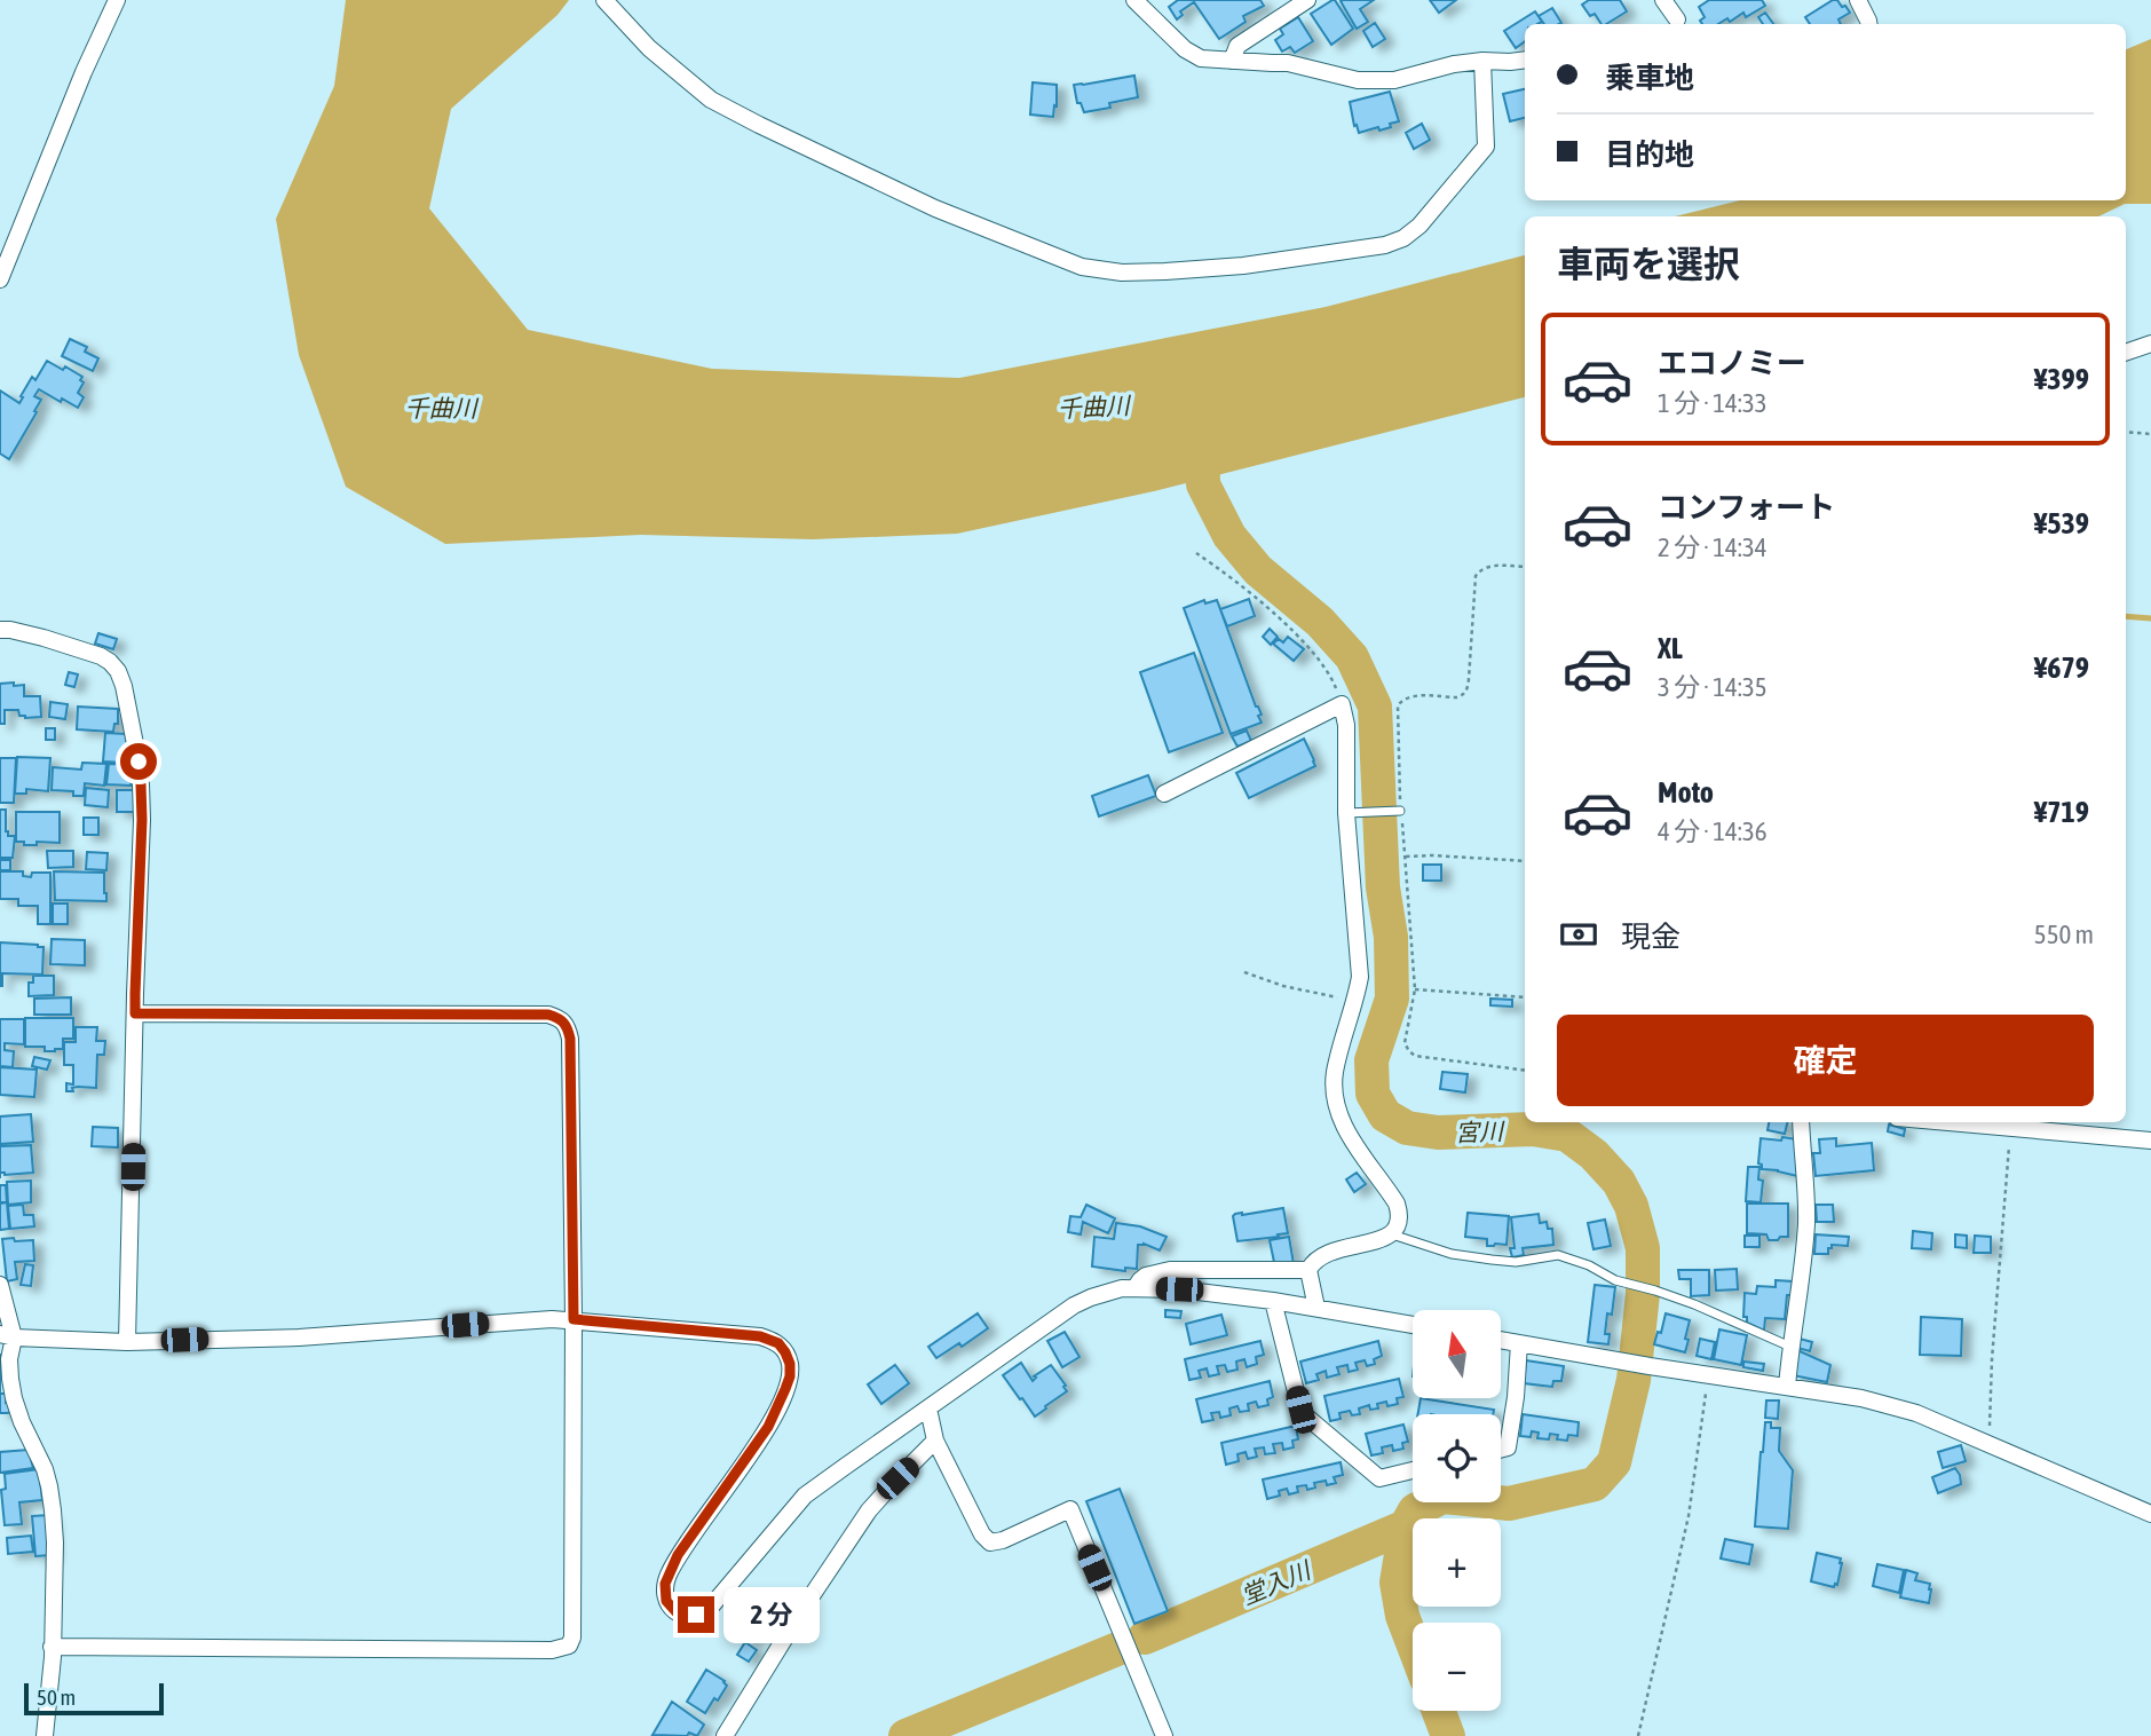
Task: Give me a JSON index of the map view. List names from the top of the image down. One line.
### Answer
{"water":["千曲川","宮川","堂入川"],"scale_bar":"50 m","north":"top","page":{"banner":["乗車地","目的地"],"heading":"車両を選択","list":[{"name":"エコノミー","note":"1 分 · 14:33","value":"¥399"},{"name":"コンフォート","note":"2 分 · 14:34","value":"¥539"},{"name":"XL","note":"3 分 · 14:35","value":"¥679"},{"name":"Moto","note":"4 分 · 14:36","value":"¥719"}],"pay":["現金","550 m"],"buttons":"確定","map_buttons":["+","−"],"bubble":"2 分","scale":"50 m"}}
